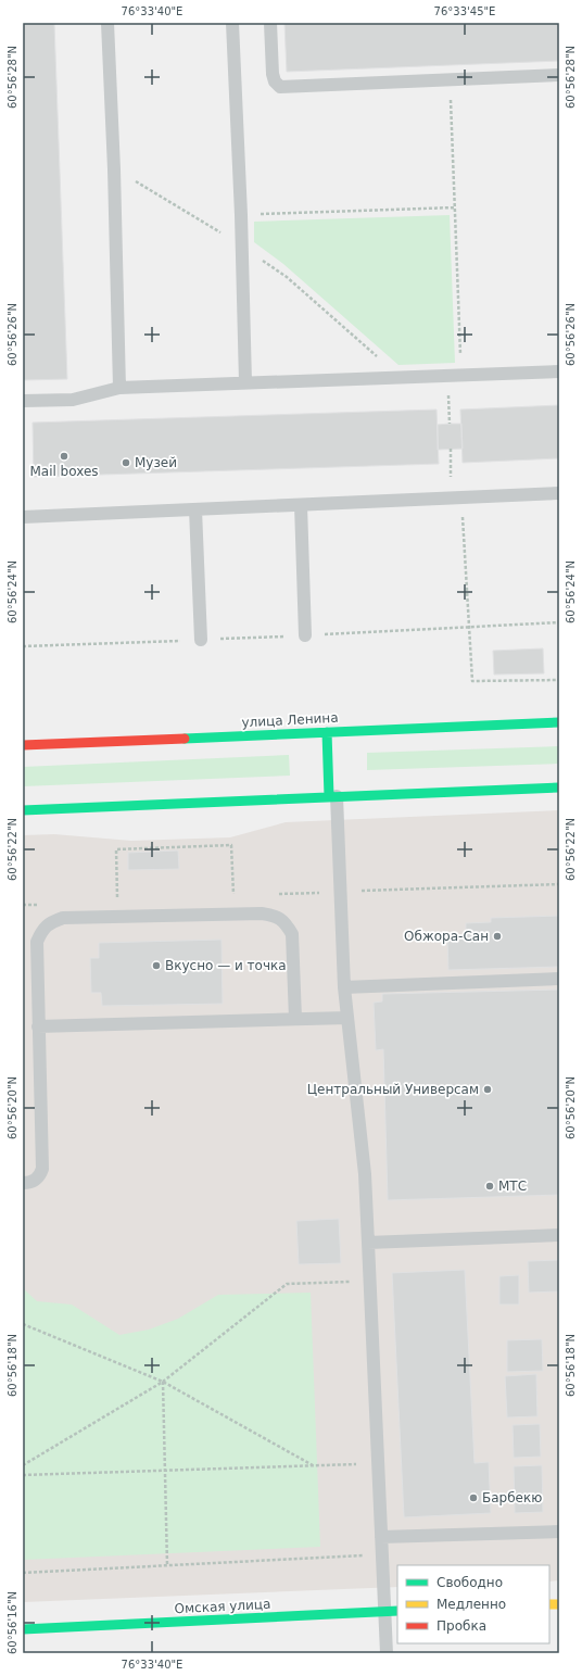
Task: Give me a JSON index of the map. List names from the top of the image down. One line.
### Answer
{"streets":{"main road":["улица Ленина","Омская улица"]},"places":["Mail boxes","Музей","Обжора-Сан","Вкусно — и точка","Центральный Универсам","МТС","Барбекю"],"legend":["Свободно","Медленно","Пробка"],"coordinates":["76°33'40\"E","76°33'45\"E","60°56'28\"N","60°56'26\"N","60°56'24\"N","60°56'22\"N","60°56'20\"N","60°56'18\"N","60°56'16\"N"]}
